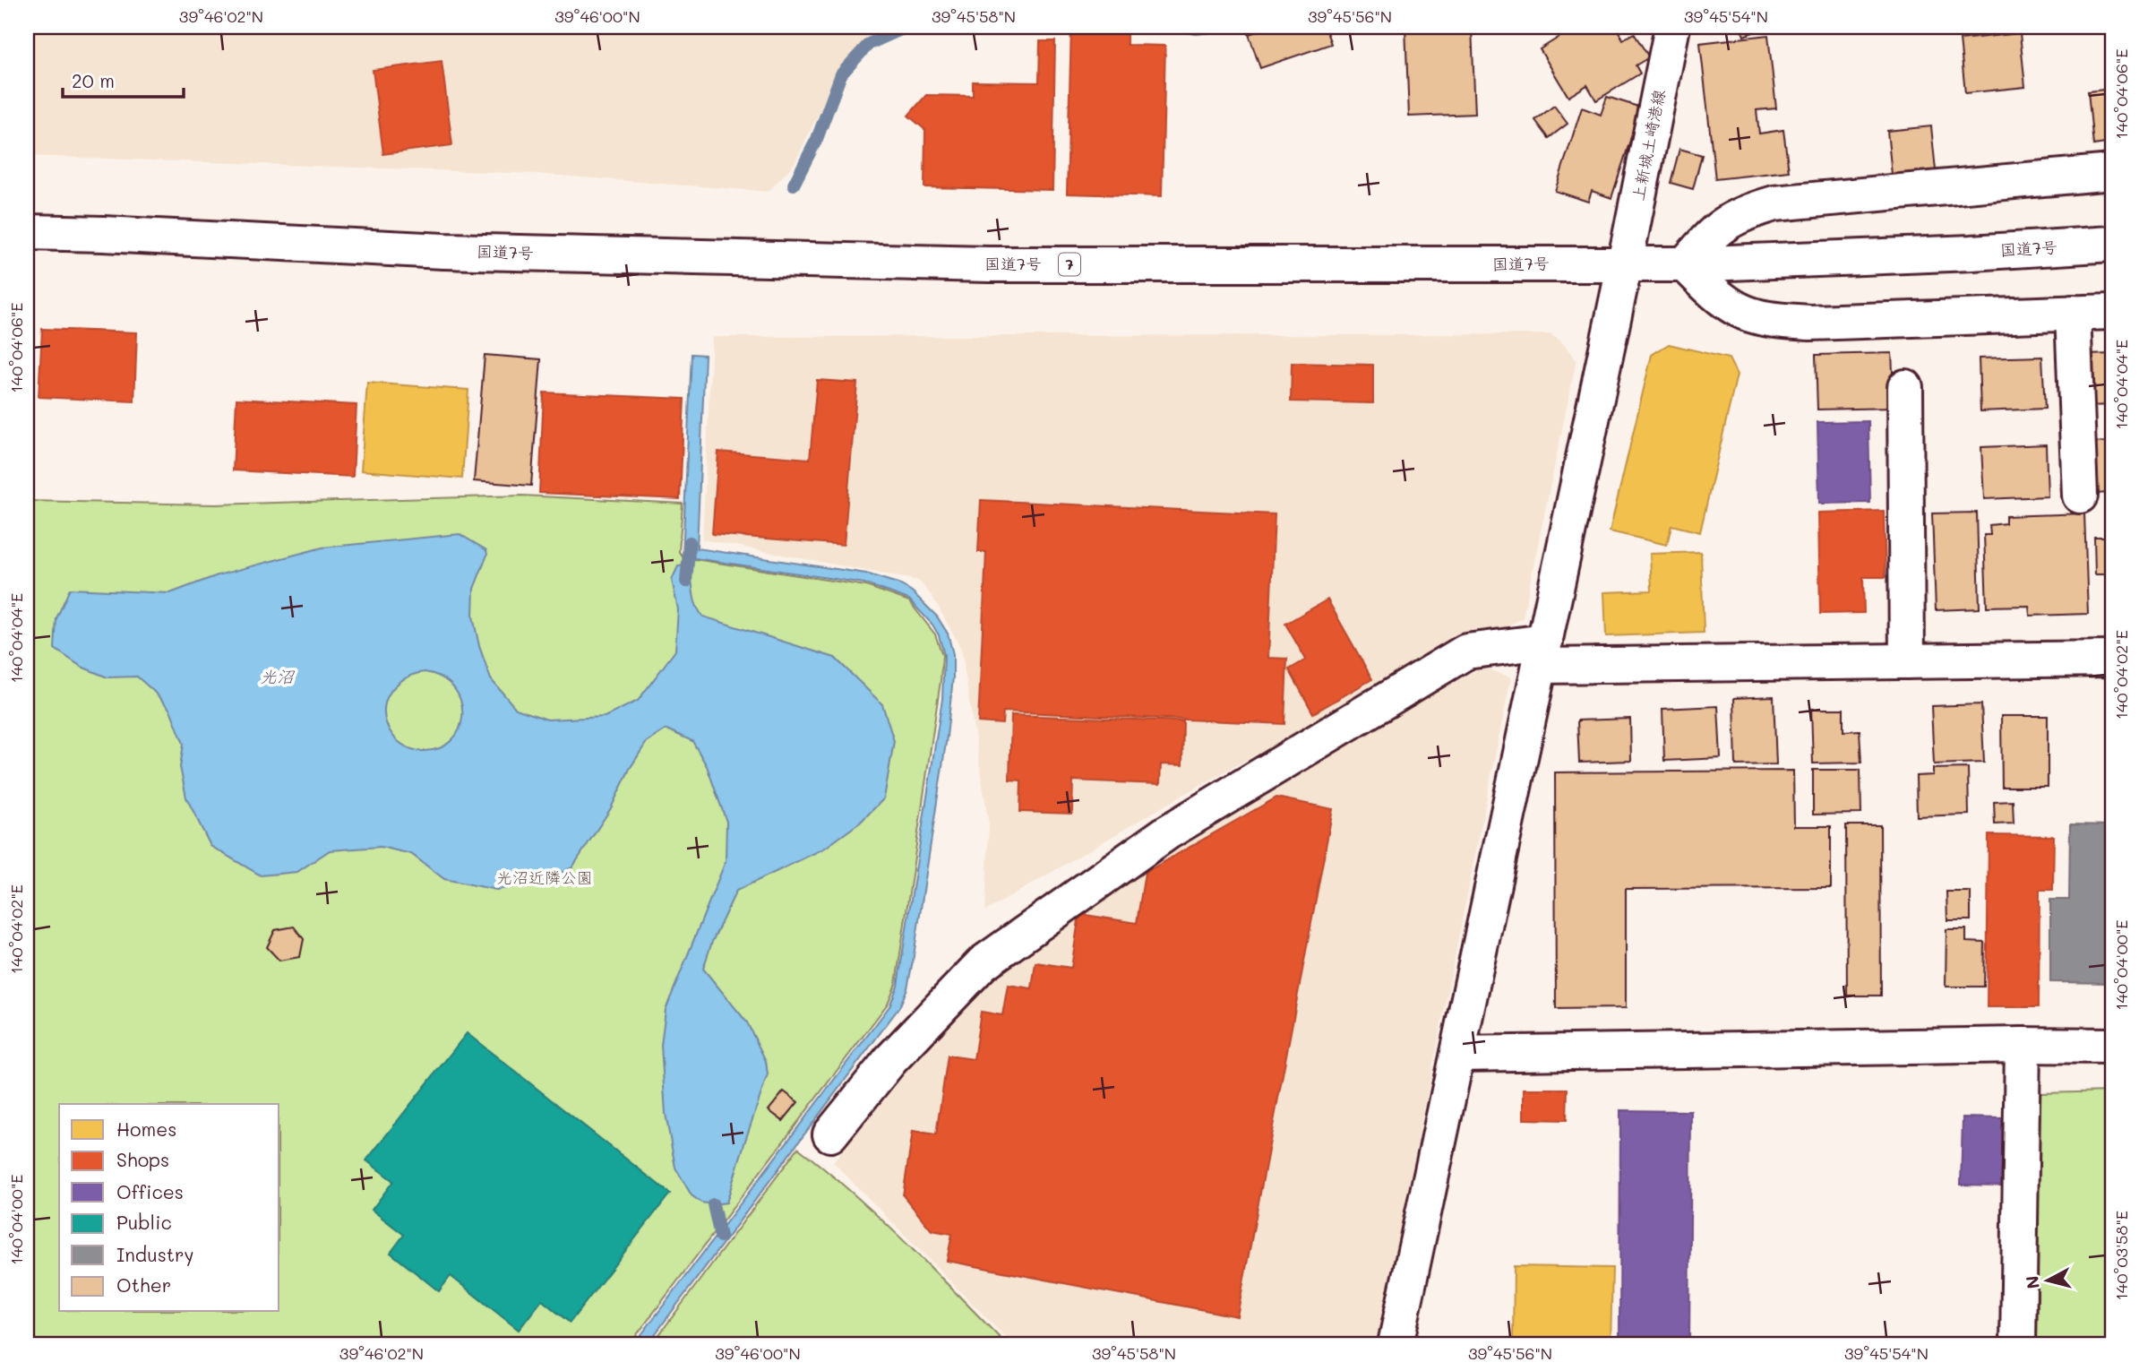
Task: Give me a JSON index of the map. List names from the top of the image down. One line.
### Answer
{"streets":{"main road":["上新城土崎港線","国道7号","7"]},"crossings":[["上新城土崎港線","国道7号"]],"water":["光沼"],"parks":["光沼近隣公園"],"legend":["Homes","Shops","Offices","Public","Industry","Other"],"scale_bar":"20 m","north":"left","coordinates":["39°46'02\"N","39°46'00\"N","39°45'58\"N","39°45'56\"N","39°45'54\"N","140°04'06\"E","140°04'04\"E","140°04'02\"E","140°04'00\"E","140°03'58\"E"]}
